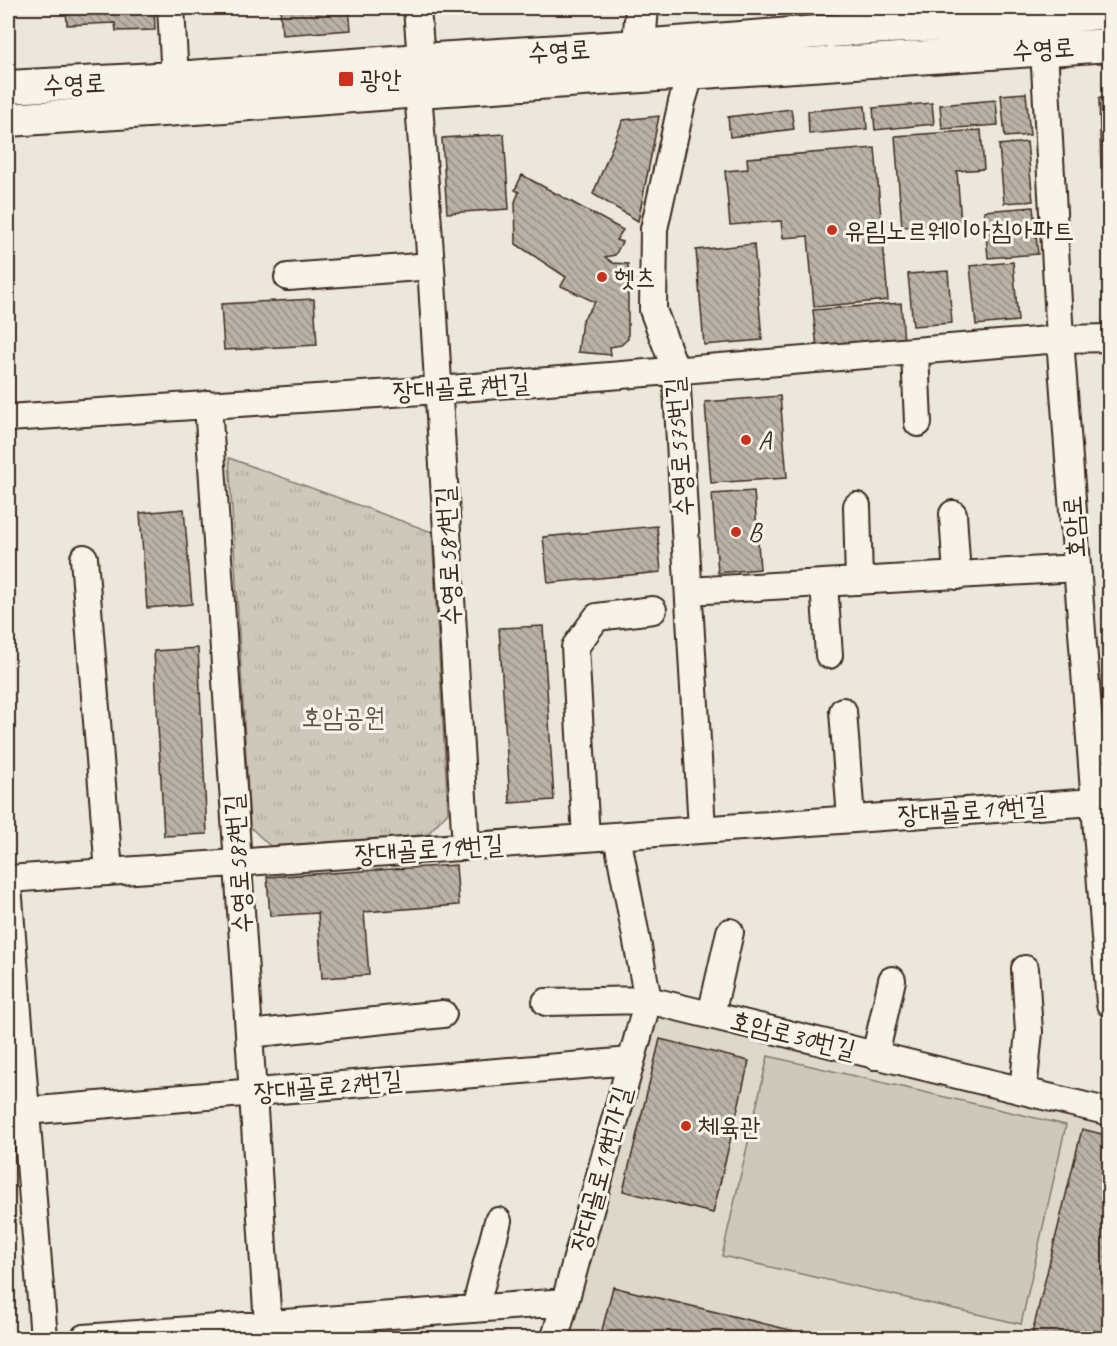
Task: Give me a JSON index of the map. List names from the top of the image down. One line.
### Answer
{"streets":{"main road":["수영로"],"street":["장대골로7번길","수영로575번길","호암로","수영로581번길","장대골로19번길","수영로587번길","호암로30번길","장대골로27번길","장대골로19번가길"]},"crossings":[["수영로","수영로575번길"],["수영로","호암로"],["수영로","수영로581번길"],["장대골로7번길","수영로575번길"],["장대골로7번길","호암로"],["장대골로7번길","수영로581번길"],["장대골로7번길","수영로587번길"],["수영로575번길","장대골로19번길"],["호암로","장대골로19번길"],["수영로581번길","장대골로19번길"],["장대골로19번길","수영로587번길"],["장대골로19번길","장대골로19번가길"],["수영로587번길","장대골로27번길"],["호암로30번길","장대골로19번가길"],["장대골로27번길","장대골로19번가길"]],"parks":["호암공원"],"places":{"transit":["광안"],"other":["유림노르웨이아침아파트","헷츠","A","B","체육관"]}}
